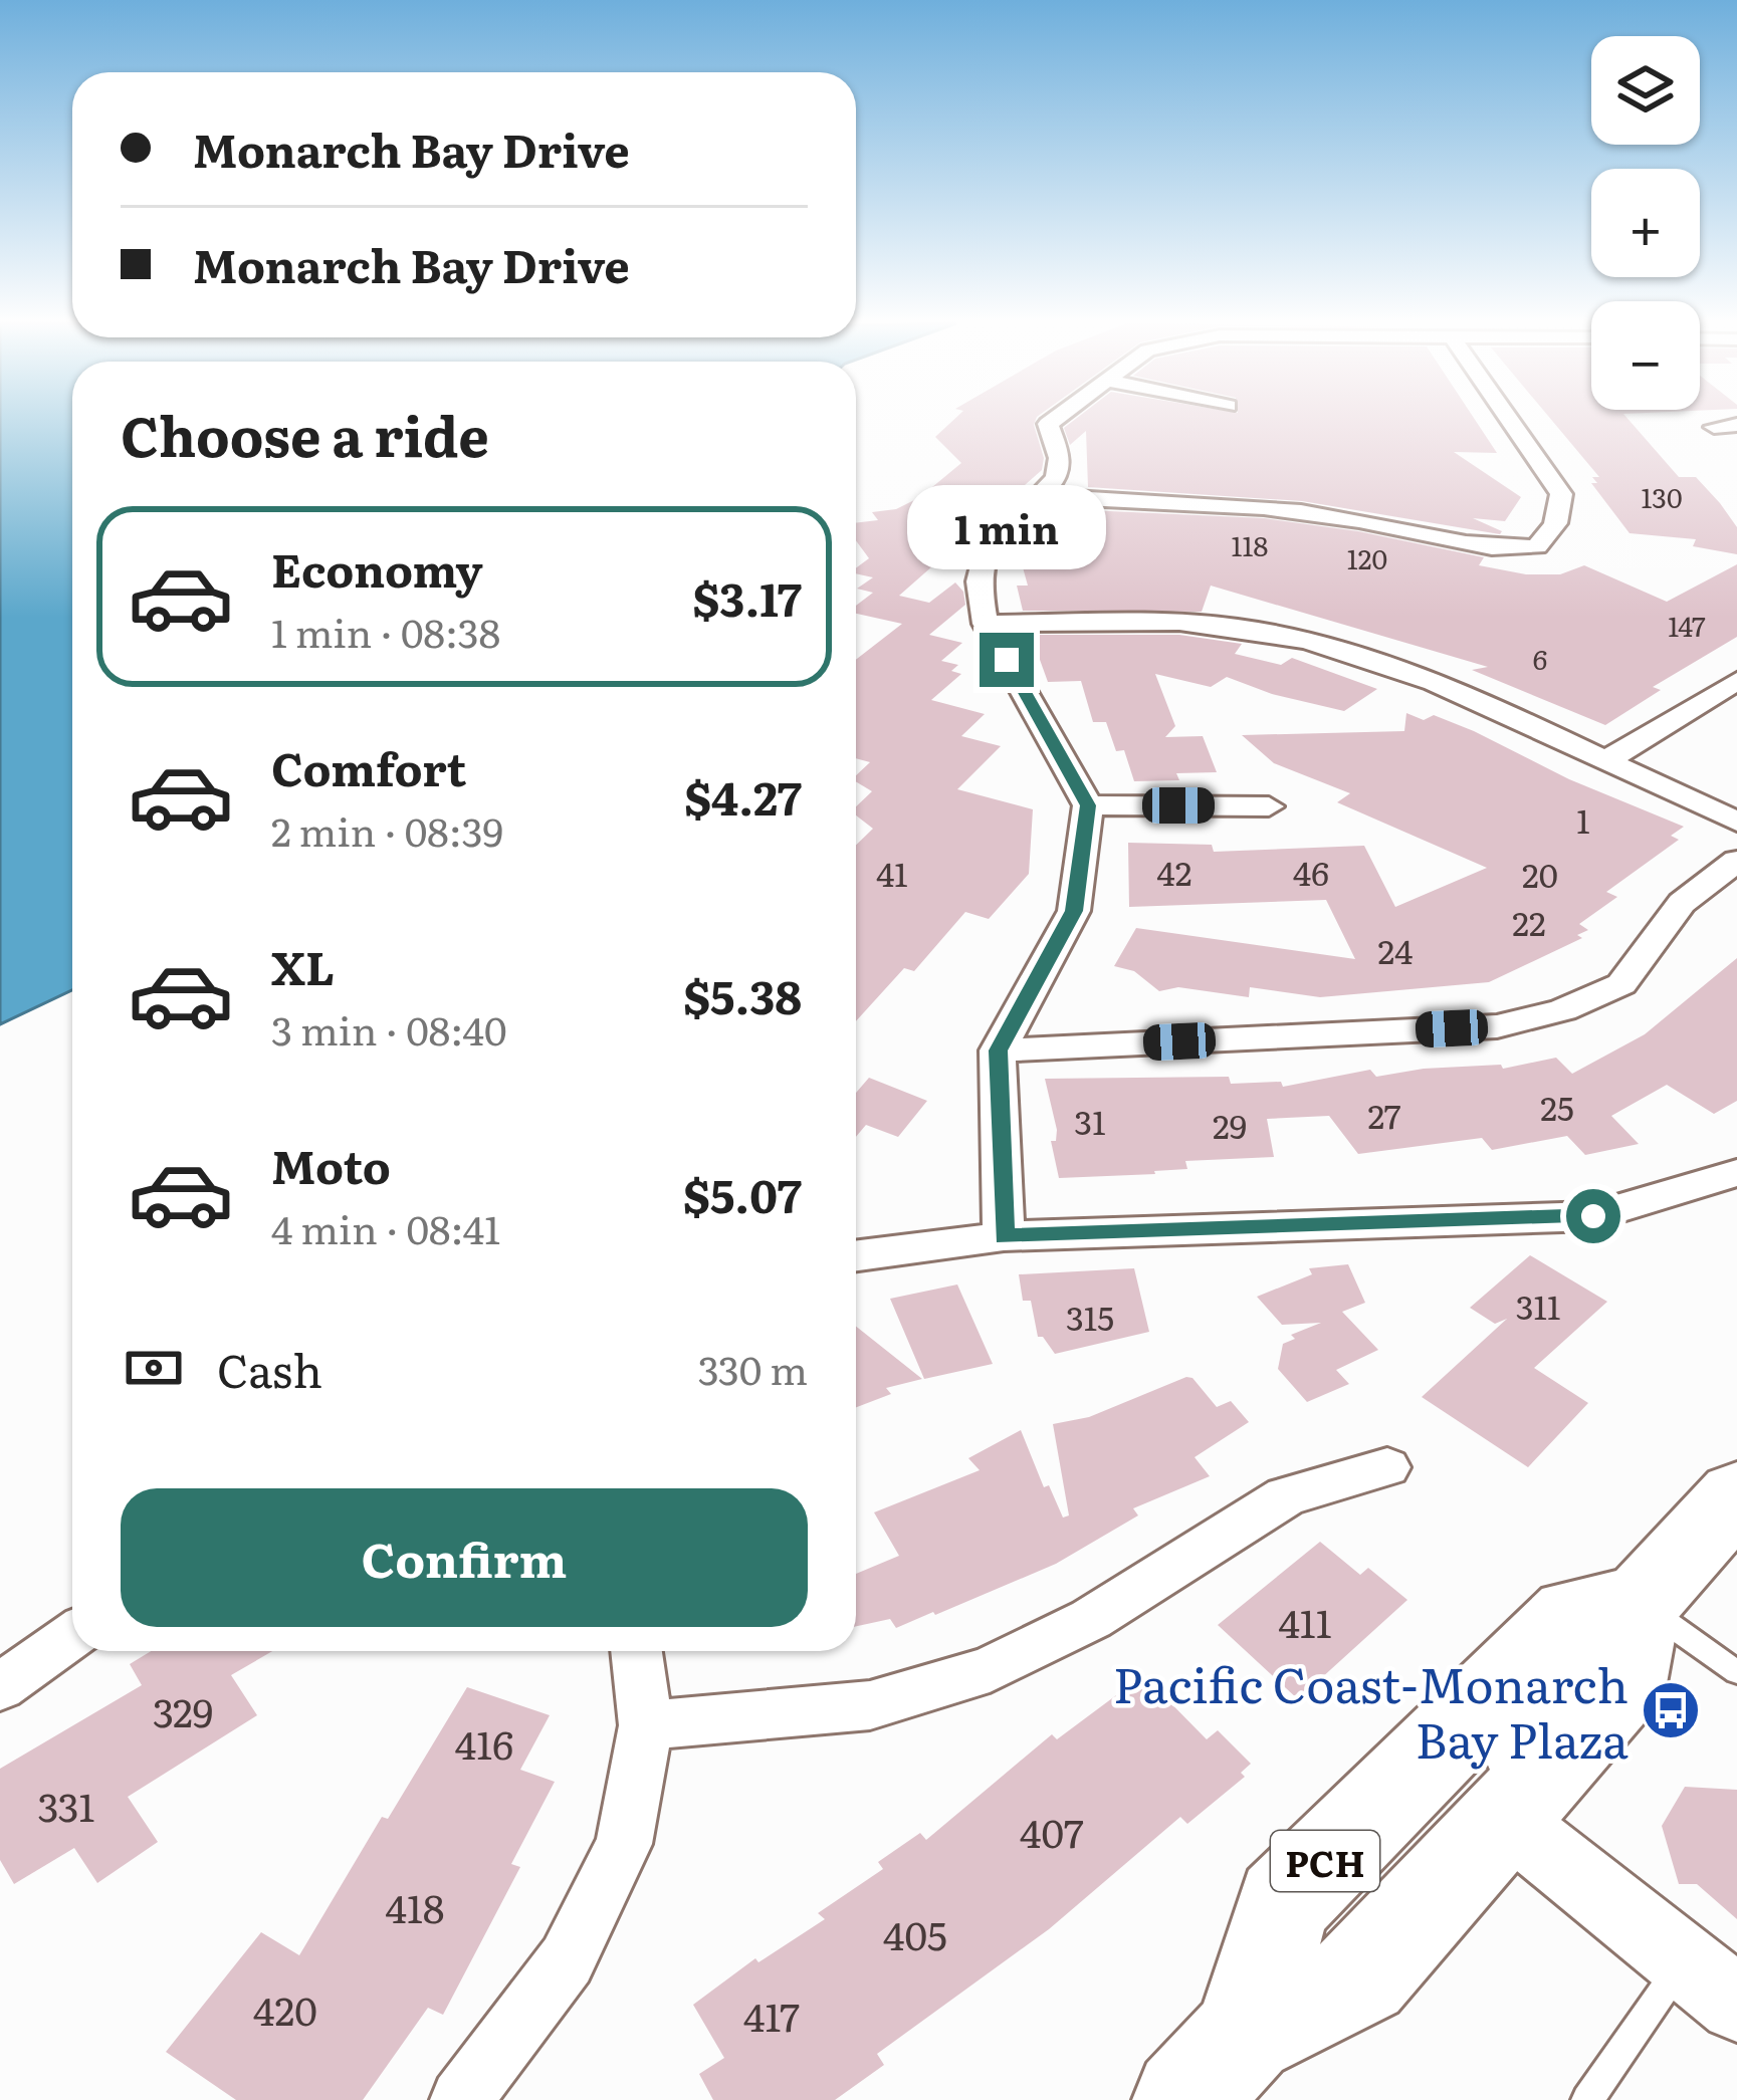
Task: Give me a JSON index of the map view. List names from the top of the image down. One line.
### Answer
{"streets":{"highway":["PCH"]},"places":{"bus stop":["Pacific Coast-Monarch Bay Plaza"]},"house_numbers":["130","118","120","147","6","1","42","46","41","20","22","24","25","27","31","29","311","315","411","329","416","331","407","418","405","420","417"],"page":{"map_buttons":["+","−"],"banner":["Monarch Bay Drive","Monarch Bay Drive"],"heading":"Choose a ride","bubble":"1 min","list":[{"name":"Economy","note":"1 min · 08:38","value":"$3.17"},{"name":"Comfort","note":"2 min · 08:39","value":"$4.27"},{"name":"XL","note":"3 min · 08:40","value":"$5.38"},{"name":"Moto","note":"4 min · 08:41","value":"$5.07"}],"pay":["Cash","330 m"],"buttons":"Confirm"}}
